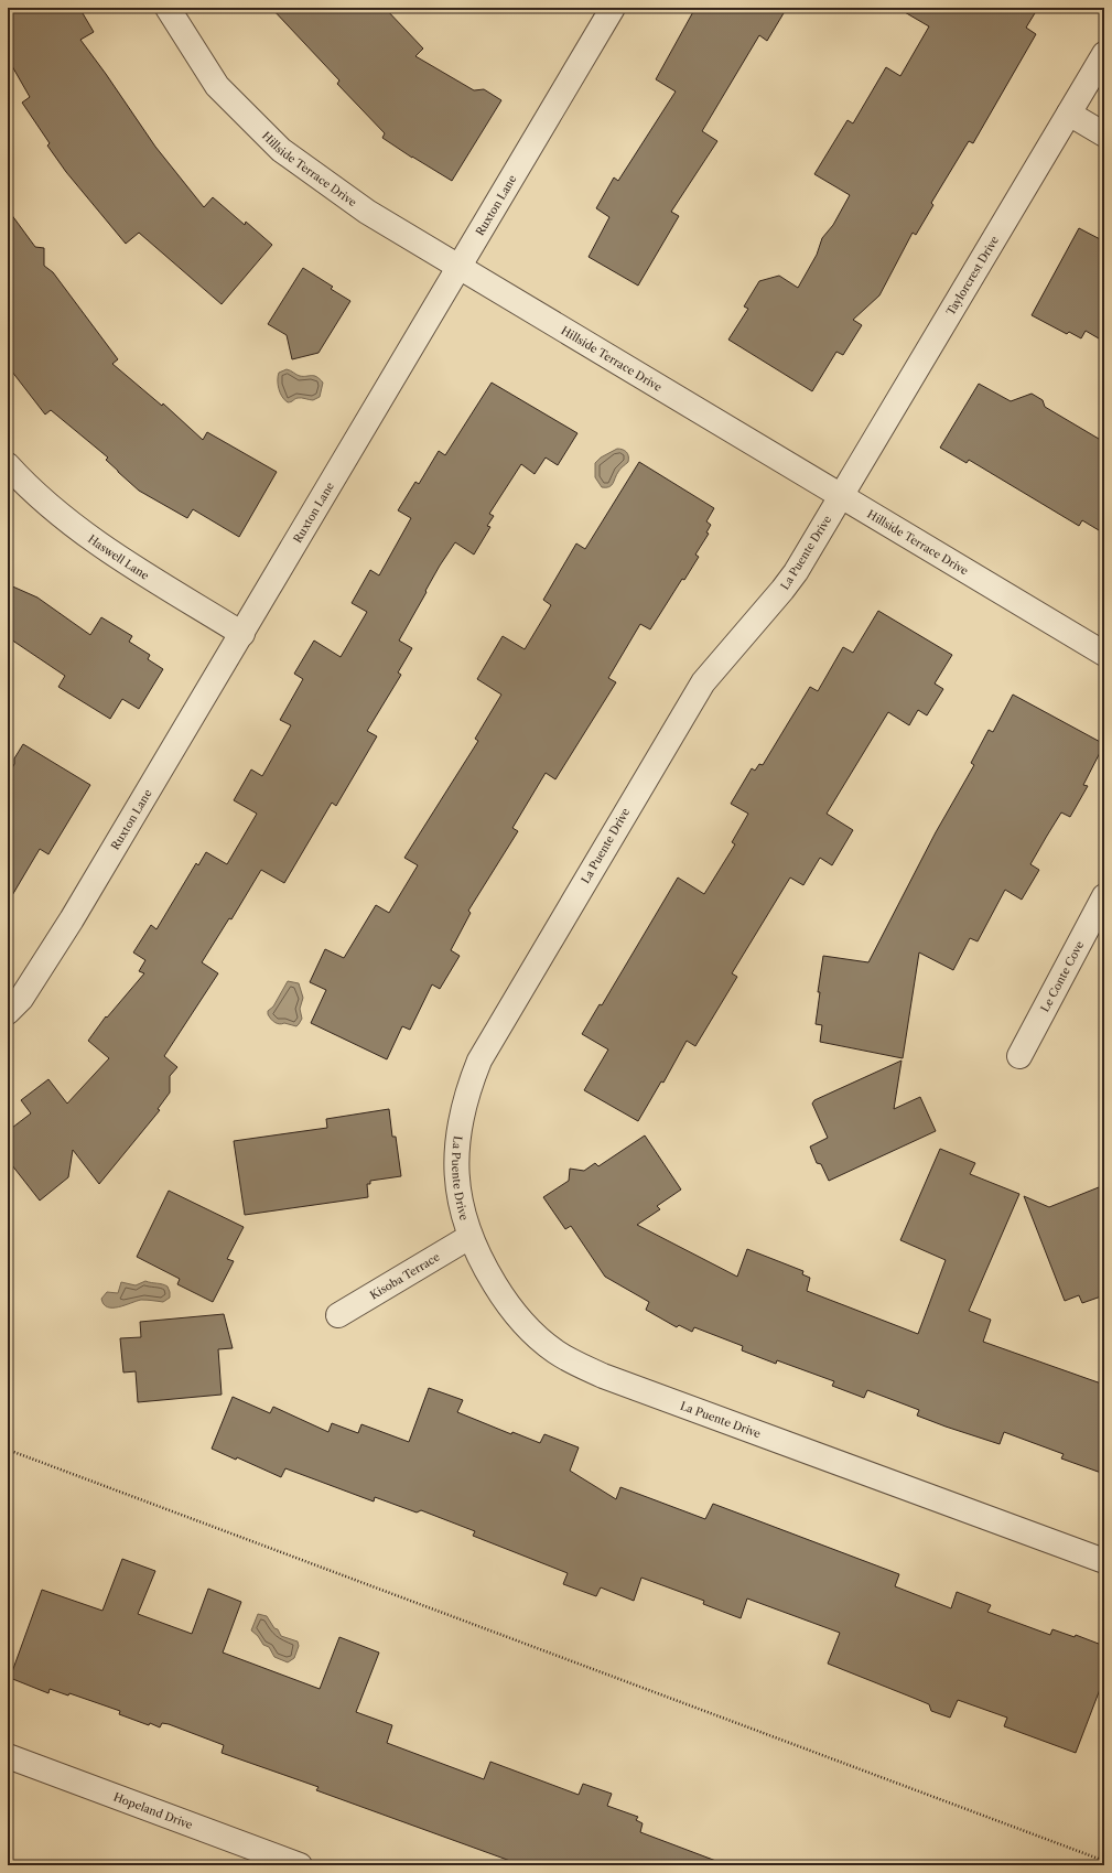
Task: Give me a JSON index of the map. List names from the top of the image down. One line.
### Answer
{"streets":{"street":["Hillside Terrace Drive","Ruxton Lane","Taylorcrest Drive","La Puente Drive","Haswell Lane","Le Conte Cove","Kisoba Terrace","Hopeland Drive"]},"crossings":[["Hillside Terrace Drive","Ruxton Lane"],["Hillside Terrace Drive","Taylorcrest Drive"],["Hillside Terrace Drive","La Puente Drive"],["Ruxton Lane","Haswell Lane"],["Taylorcrest Drive","La Puente Drive"],["La Puente Drive","Kisoba Terrace"]]}
